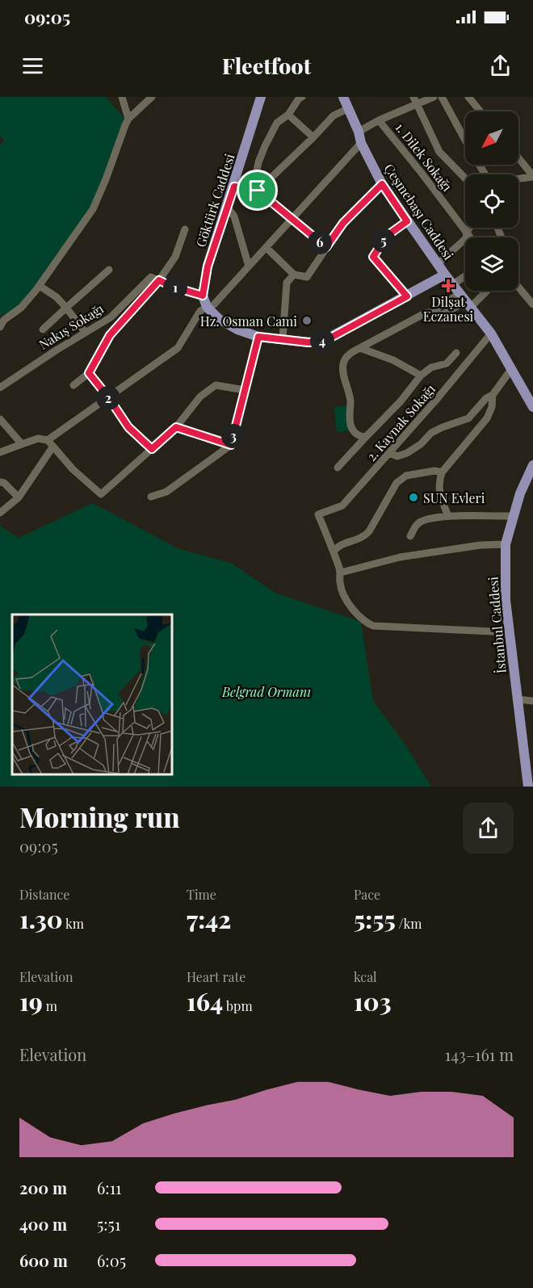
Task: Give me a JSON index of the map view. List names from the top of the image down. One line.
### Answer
{"streets":{"main road":["Göktürk Caddesi","Çeşmebaşı Caddesi","İstanbul Caddesi"],"street":["1. Dilek Sokağı","Nakış Sokağı","2. Kaynak Sokağı"]},"crossings":[["Çeşmebaşı Caddesi","2. Kaynak Sokağı"]],"parks":["Belgrad Ormanı"],"places":{"health":["Dilşat Eczanesi"],"other":["Hz. Osman Cami","SUN Evleri"]},"north":"bottom left","page":{"status":"09:05","header":"Fleetfoot","pins":["5","6","1","4","2","3"],"heading":["Morning run","09:05"],"stats":[["Distance","1.30 km"],["Time","7:42"],["Pace","5:55 /km"],["Elevation","19 m"],["Heart rate","164 bpm"],["kcal","103"]],"chart":["Elevation","143–161 m"],"list":[{"name":"200 m","note":"6:11"},{"name":"400 m","note":"5:51"},{"name":"600 m","note":"6:05"}]}}
